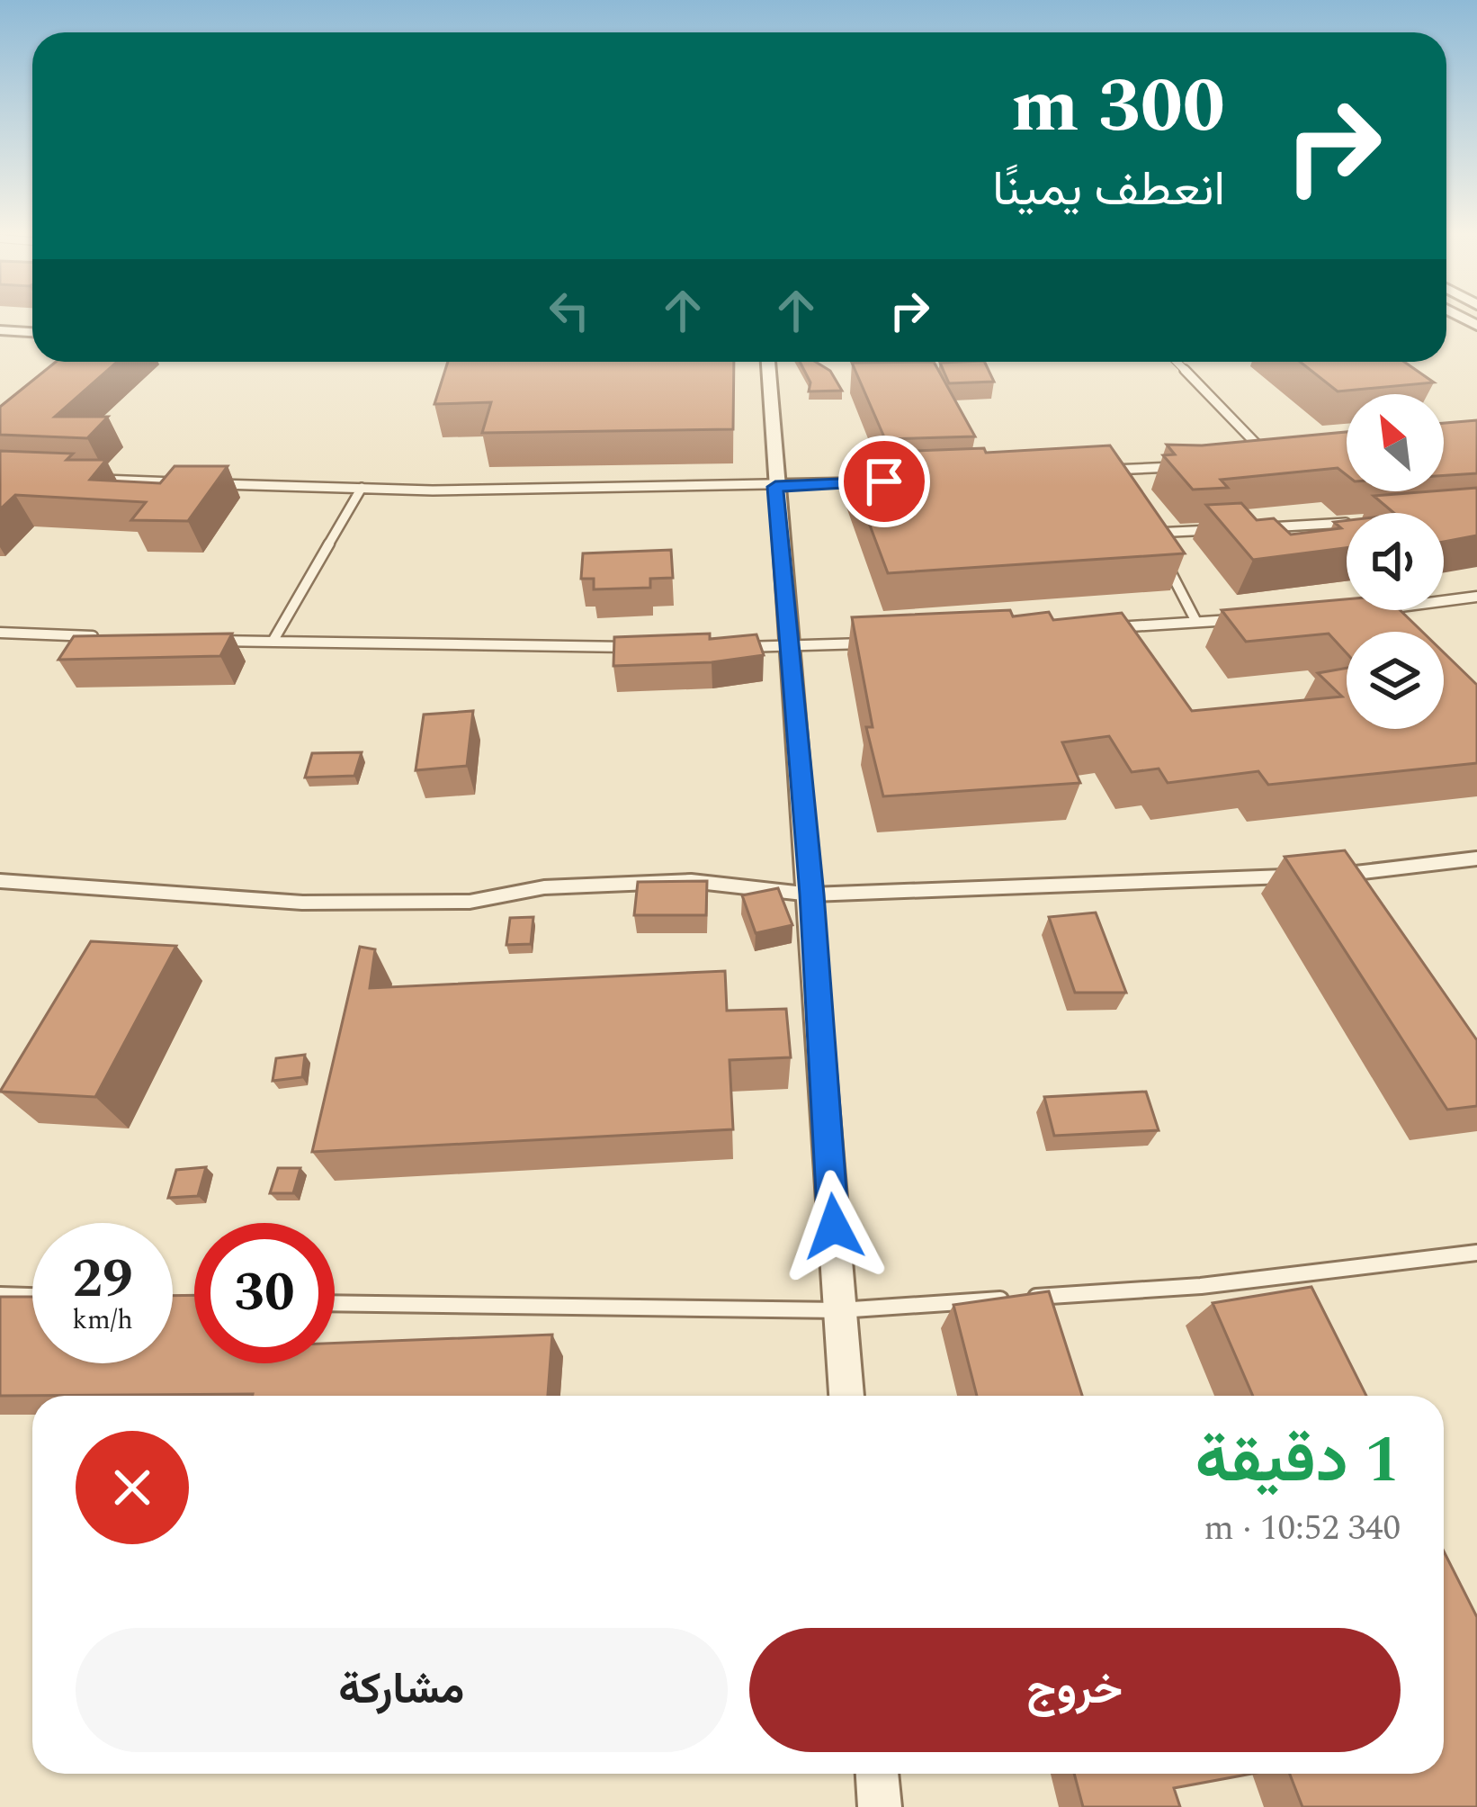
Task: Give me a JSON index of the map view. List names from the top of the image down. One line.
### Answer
{"north":"top left","page":{"turn":["300 m","انعطف يمينًا"],"speed":"29 km/h","limit":"30","heading":["1 دقيقة","340 m · 10:52"],"buttons":["خروج","مشاركة"]}}
